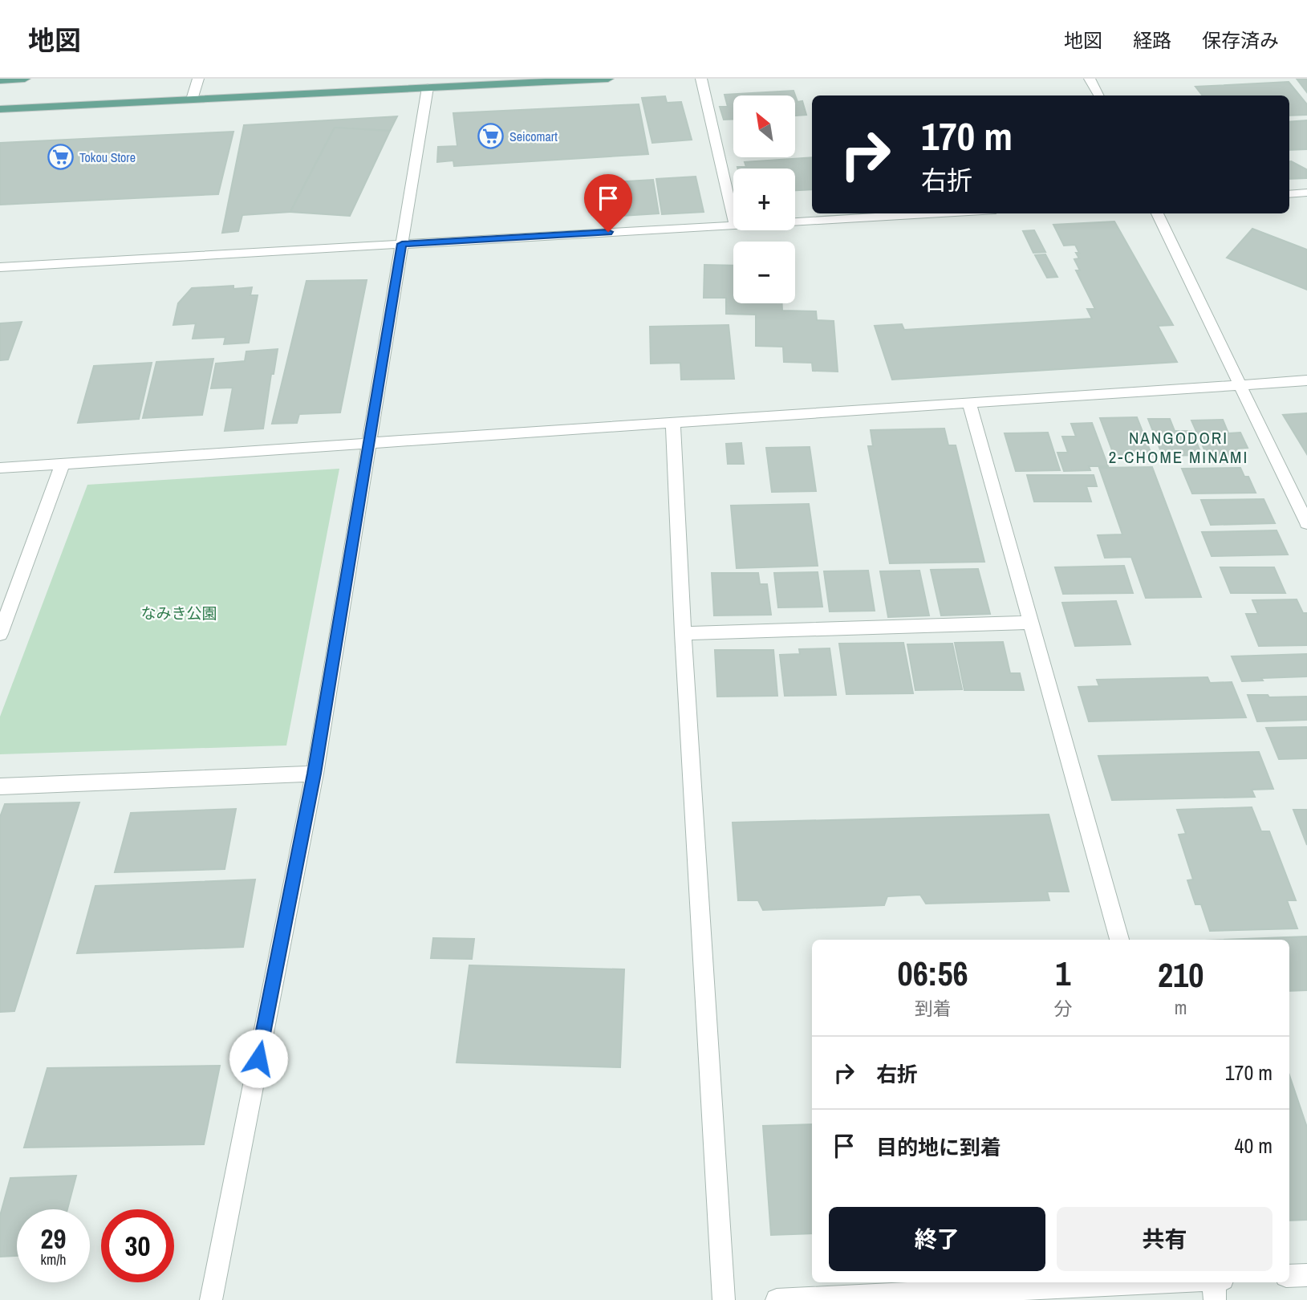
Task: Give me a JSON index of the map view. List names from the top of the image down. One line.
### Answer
{"districts":["NANGODORI 2-CHOME MINAMI"],"parks":["なみき公園"],"places":{"supermarket":["Seicomart","Tokou Store"]},"north":"top left","page":{"header":"地図","nav":["地図","経路","保存済み"],"map_buttons":["+","−"],"turn":["170 m","右折"],"eta":["06:56","到着","1","分","210","m"],"list":[{"name":"右折","value":"170 m"},{"name":"目的地に到着","value":"40 m"}],"buttons":["終了","共有"],"speed":"29 km/h","limit":"30"}}
